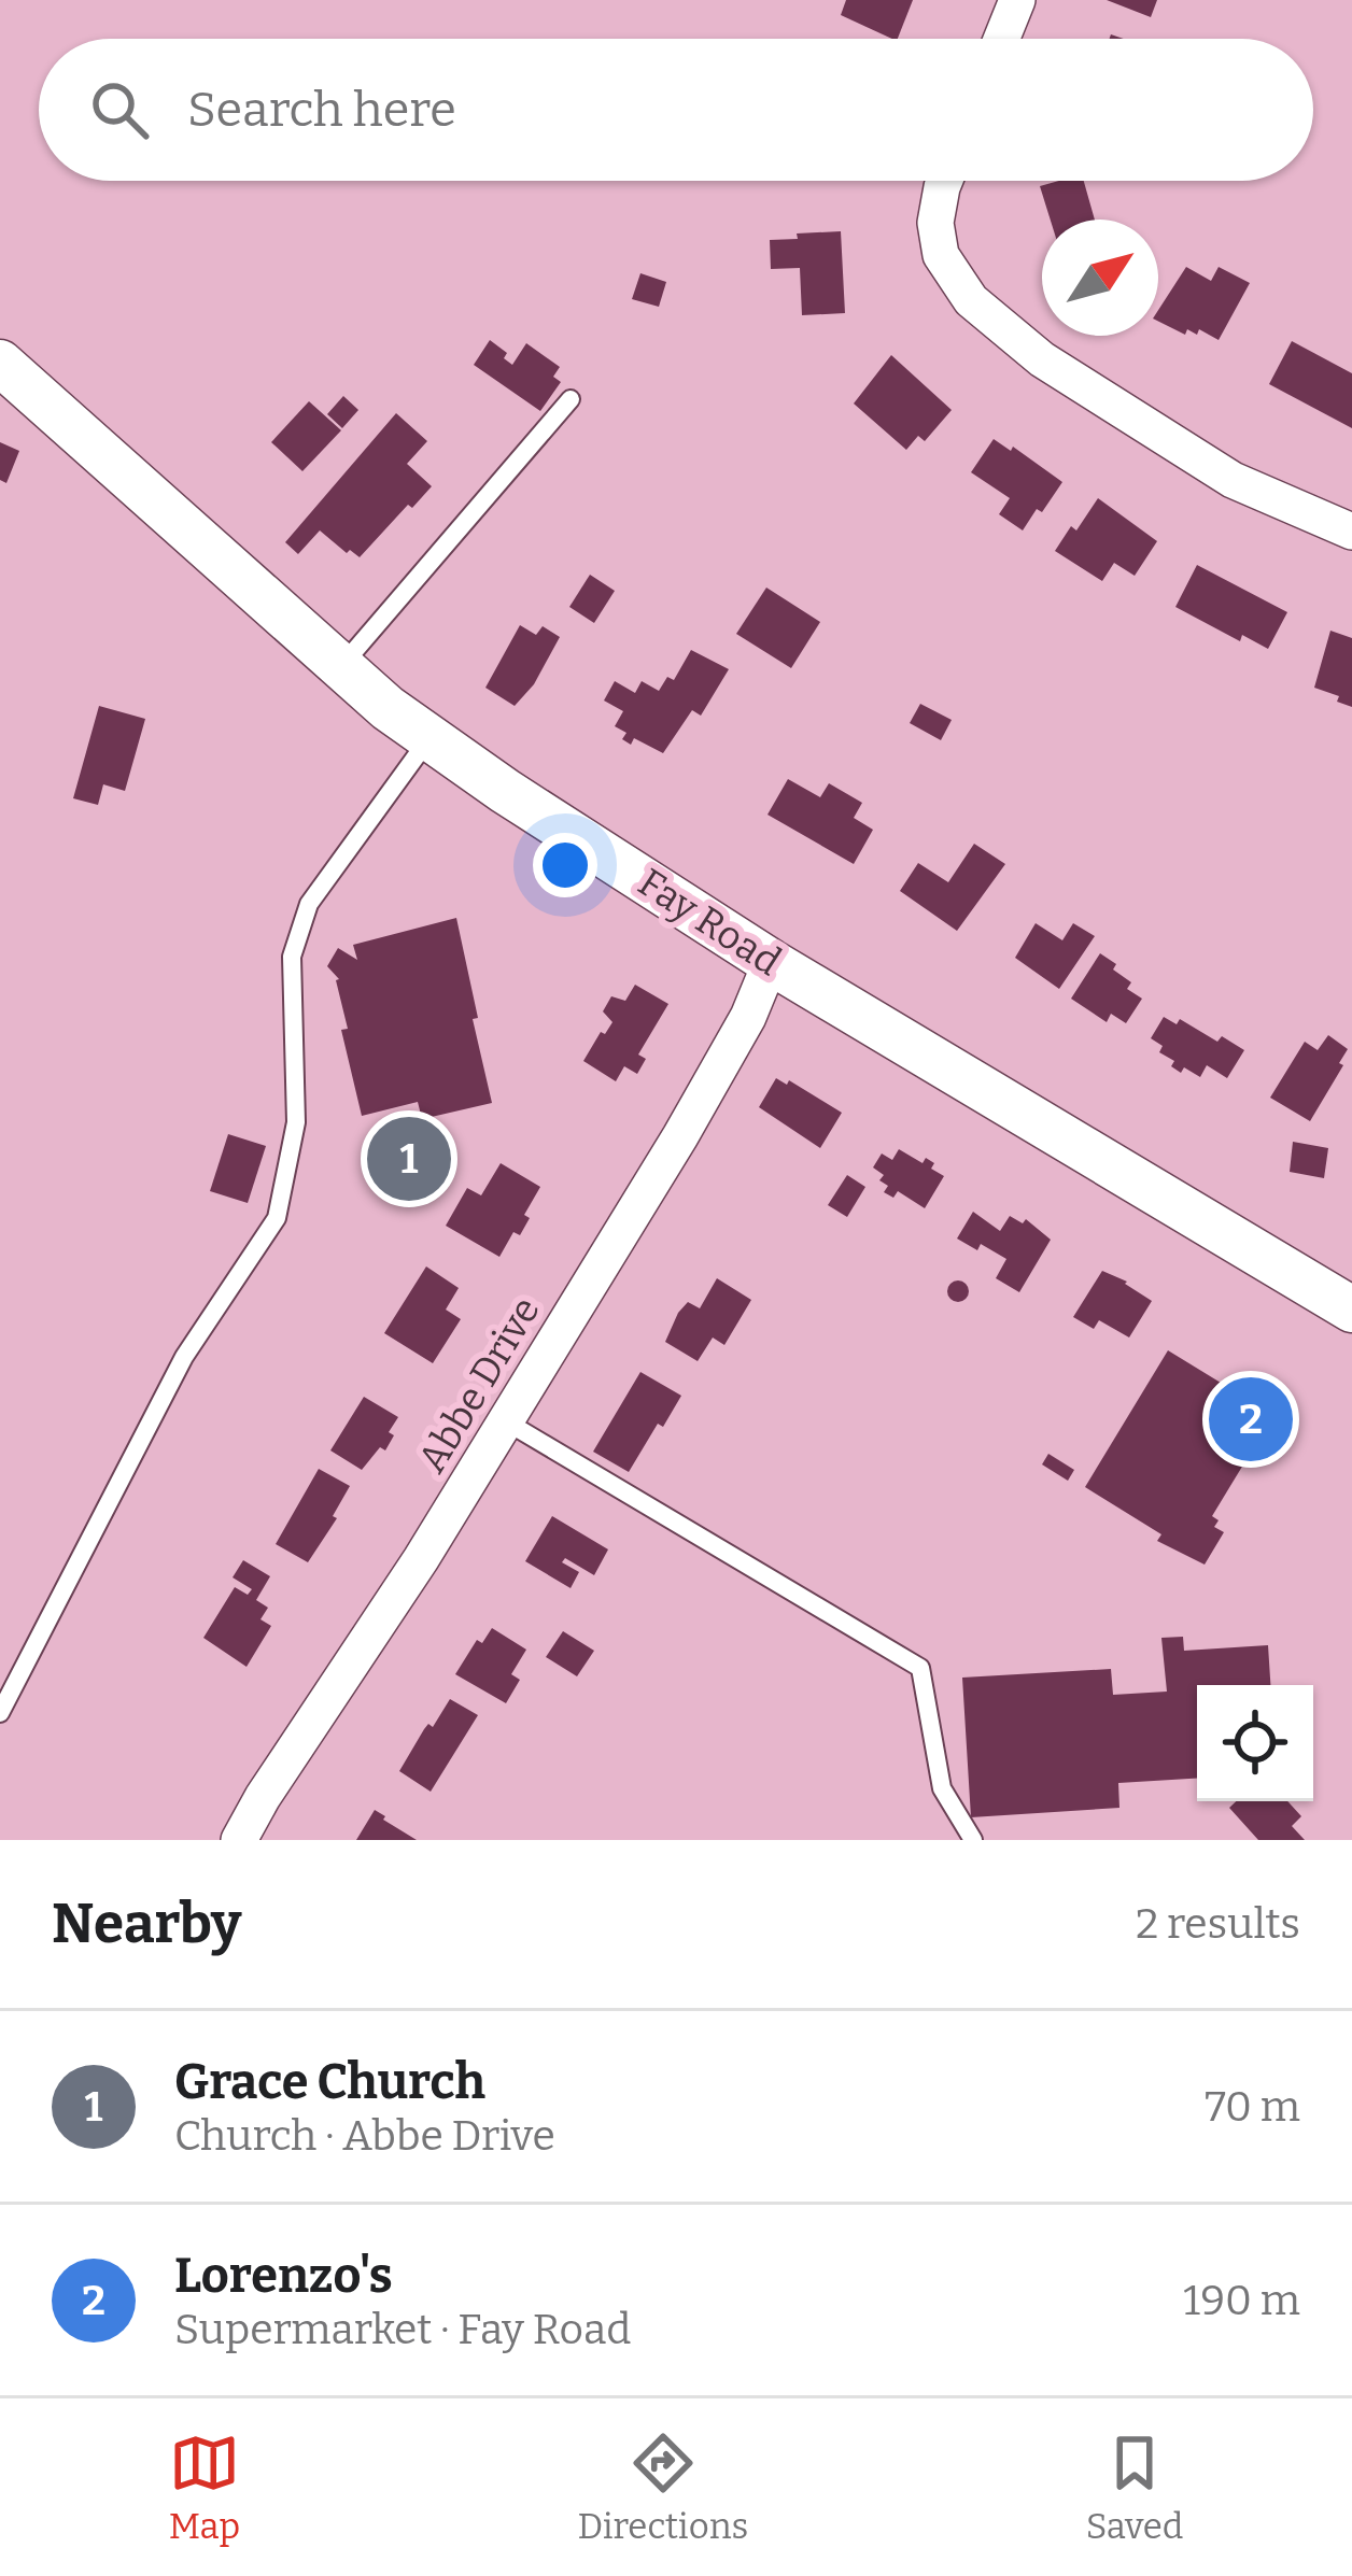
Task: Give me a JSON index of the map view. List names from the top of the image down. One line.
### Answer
{"streets":{"street":["Fay Road","Abbe Drive"]},"crossings":[["Fay Road","Abbe Drive"]],"north":"top right","page":{"search":"Search here","pins":["1","2"],"heading":["Nearby","2 results"],"list":[{"mark":"1","name":"Grace Church","note":"Church · Abbe Drive","value":"70 m"},{"mark":"2","name":"Lorenzo's","note":"Supermarket · Fay Road","value":"190 m"}],"nav":["Map","Directions","Saved"]}}
